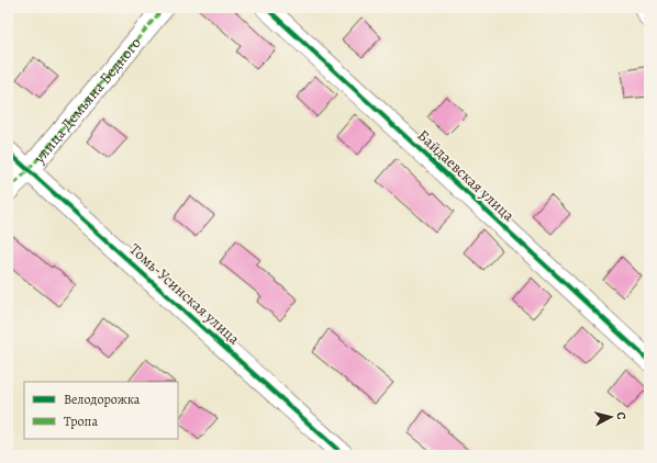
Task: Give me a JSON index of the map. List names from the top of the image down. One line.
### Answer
{"streets":{"street":["улица Демьяна Бедного","Байдаевская улица","Томь-Усинская улица"]},"crossings":[["улица Демьяна Бедного","Томь-Усинская улица"]],"legend":["Велодорожка","Тропа"],"north":"right"}
